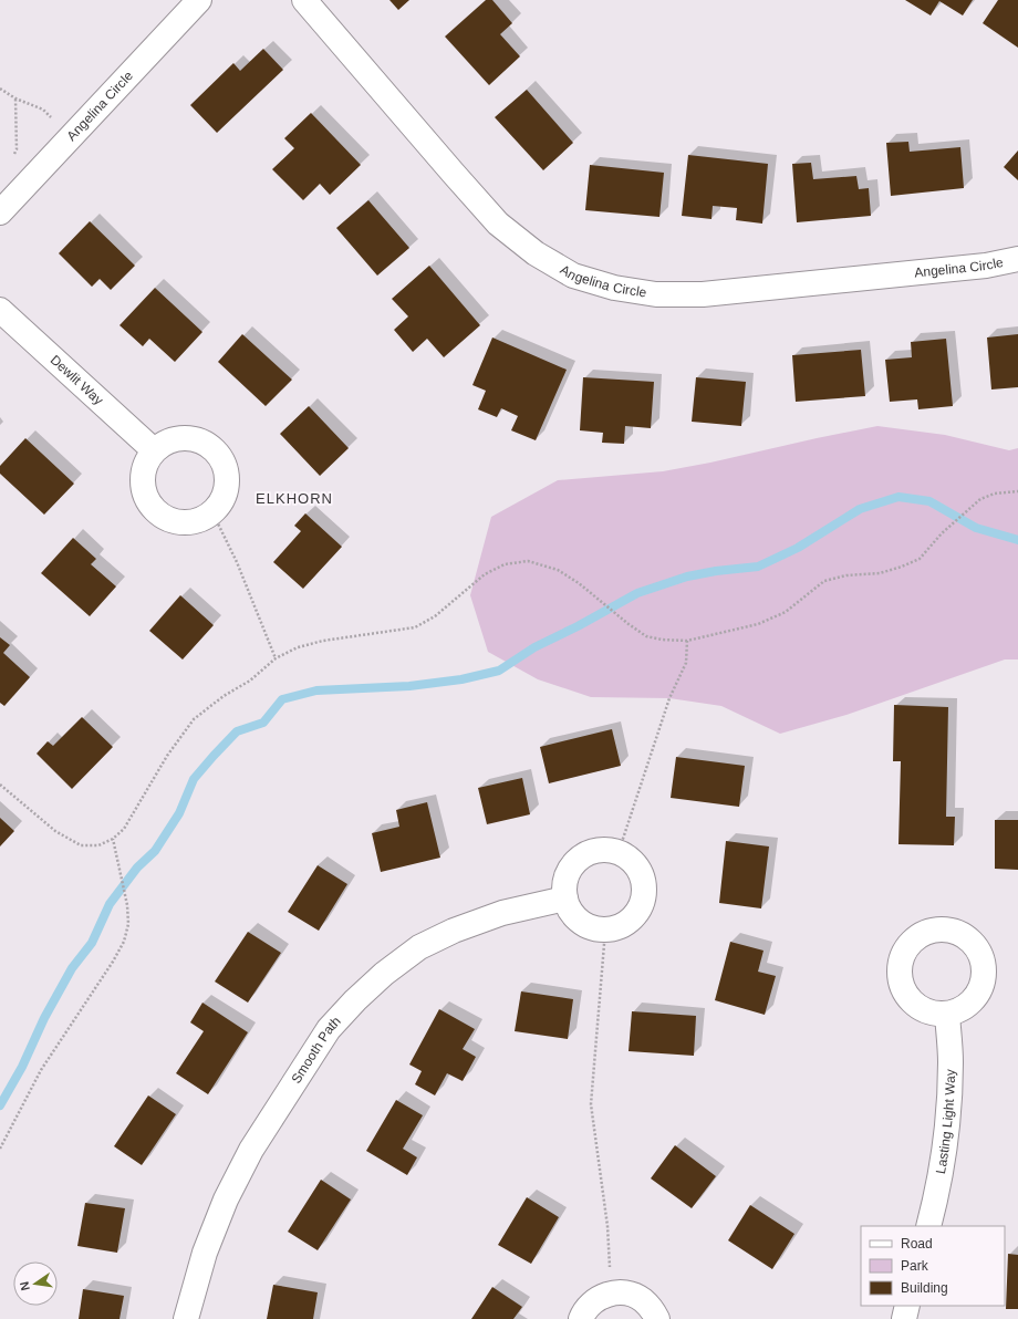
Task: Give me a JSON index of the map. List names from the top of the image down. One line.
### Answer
{"streets":{"street":["Angelina Circle","Dewlit Way","Smooth Path","Lasting Light Way"]},"districts":["ELKHORN"],"legend":["Road","Park","Building"],"north":"left"}
